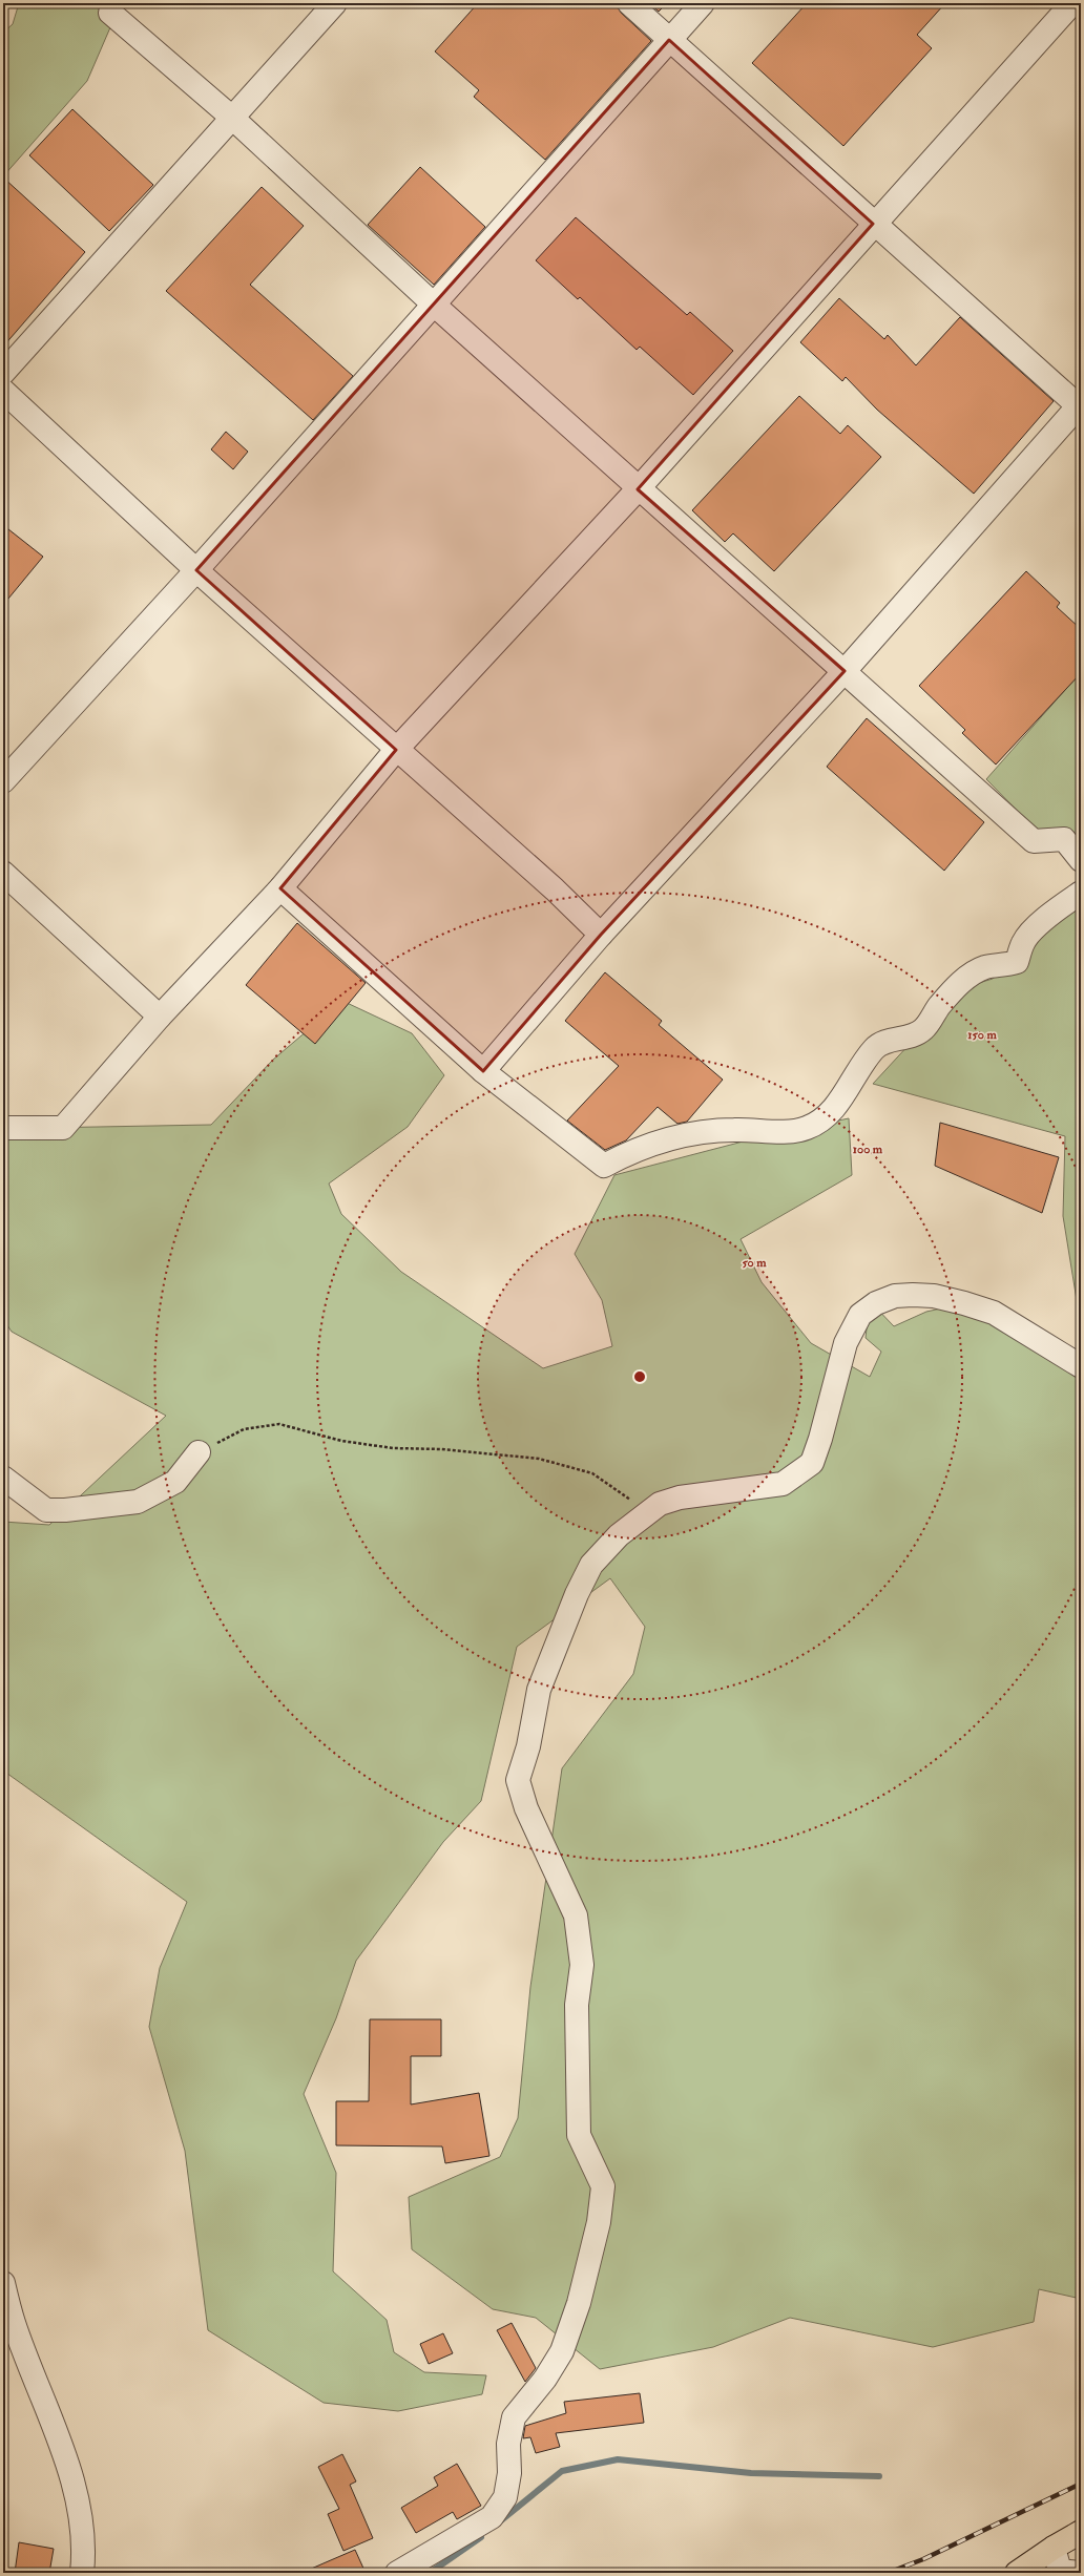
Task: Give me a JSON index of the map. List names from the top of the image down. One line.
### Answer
{"rings":["150 m","100 m","50 m"]}
